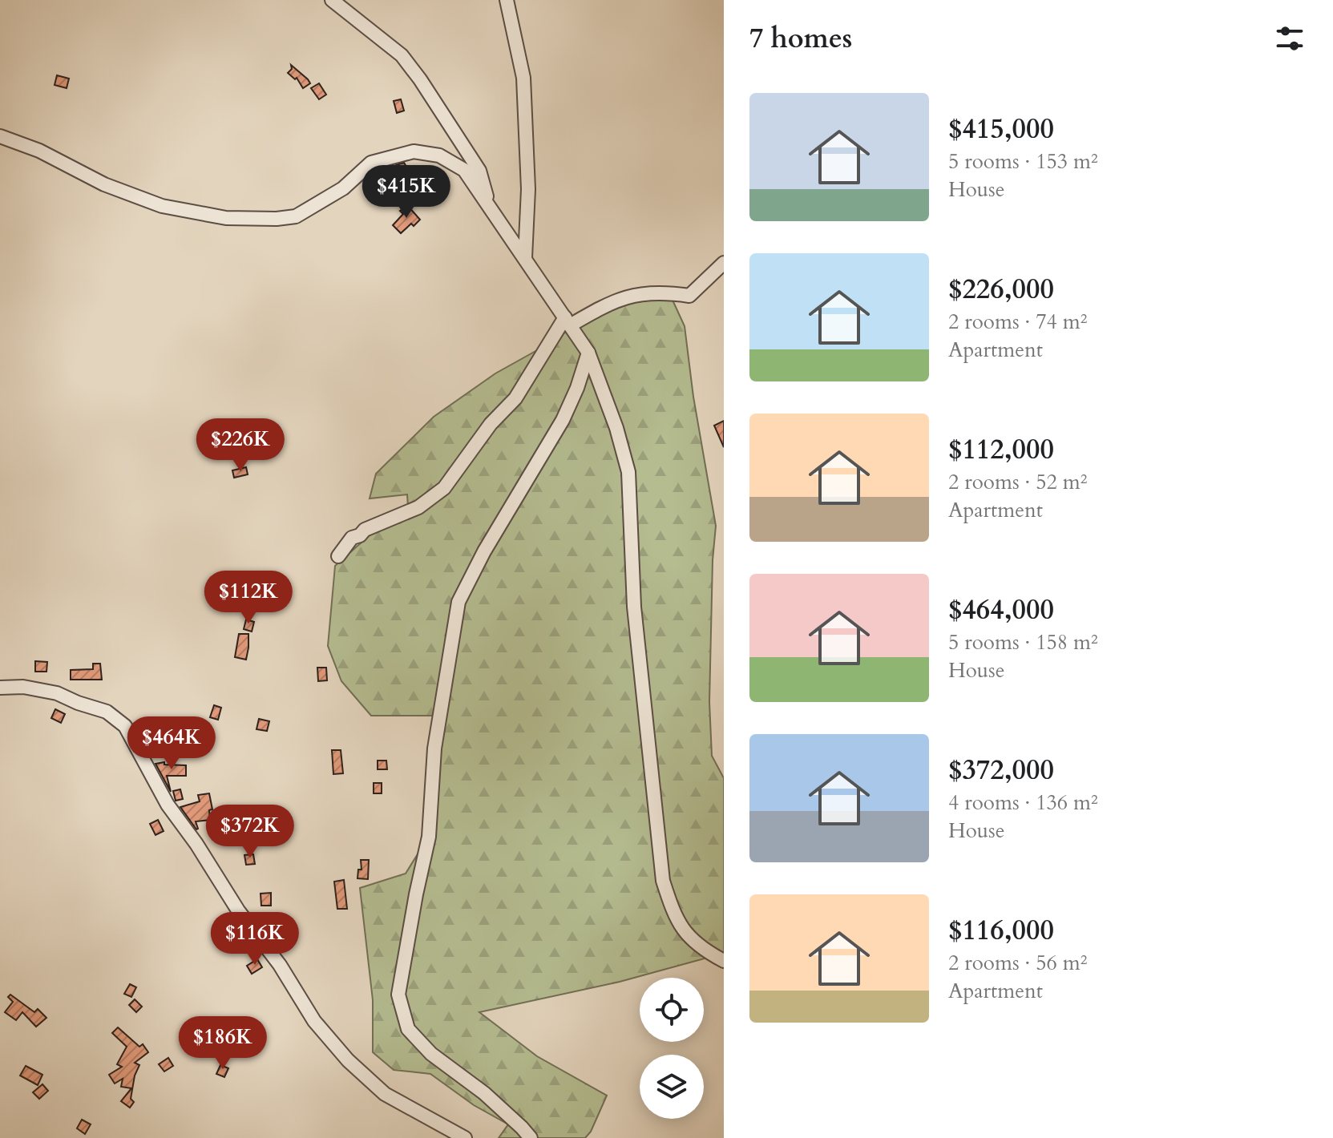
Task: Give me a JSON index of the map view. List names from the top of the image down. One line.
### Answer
{"page":{"heading":"7 homes","list":[{"name":"$415,000","note":"5 rooms · 153 m² · House"},{"name":"$226,000","note":"2 rooms · 74 m² · Apartment"},{"name":"$112,000","note":"2 rooms · 52 m² · Apartment"},{"name":"$464,000","note":"5 rooms · 158 m² · House"},{"name":"$372,000","note":"4 rooms · 136 m² · House"},{"name":"$116,000","note":"2 rooms · 56 m² · Apartment"}],"price":["$415K","$226K","$112K","$464K","$372K","$116K","$186K"]}}
